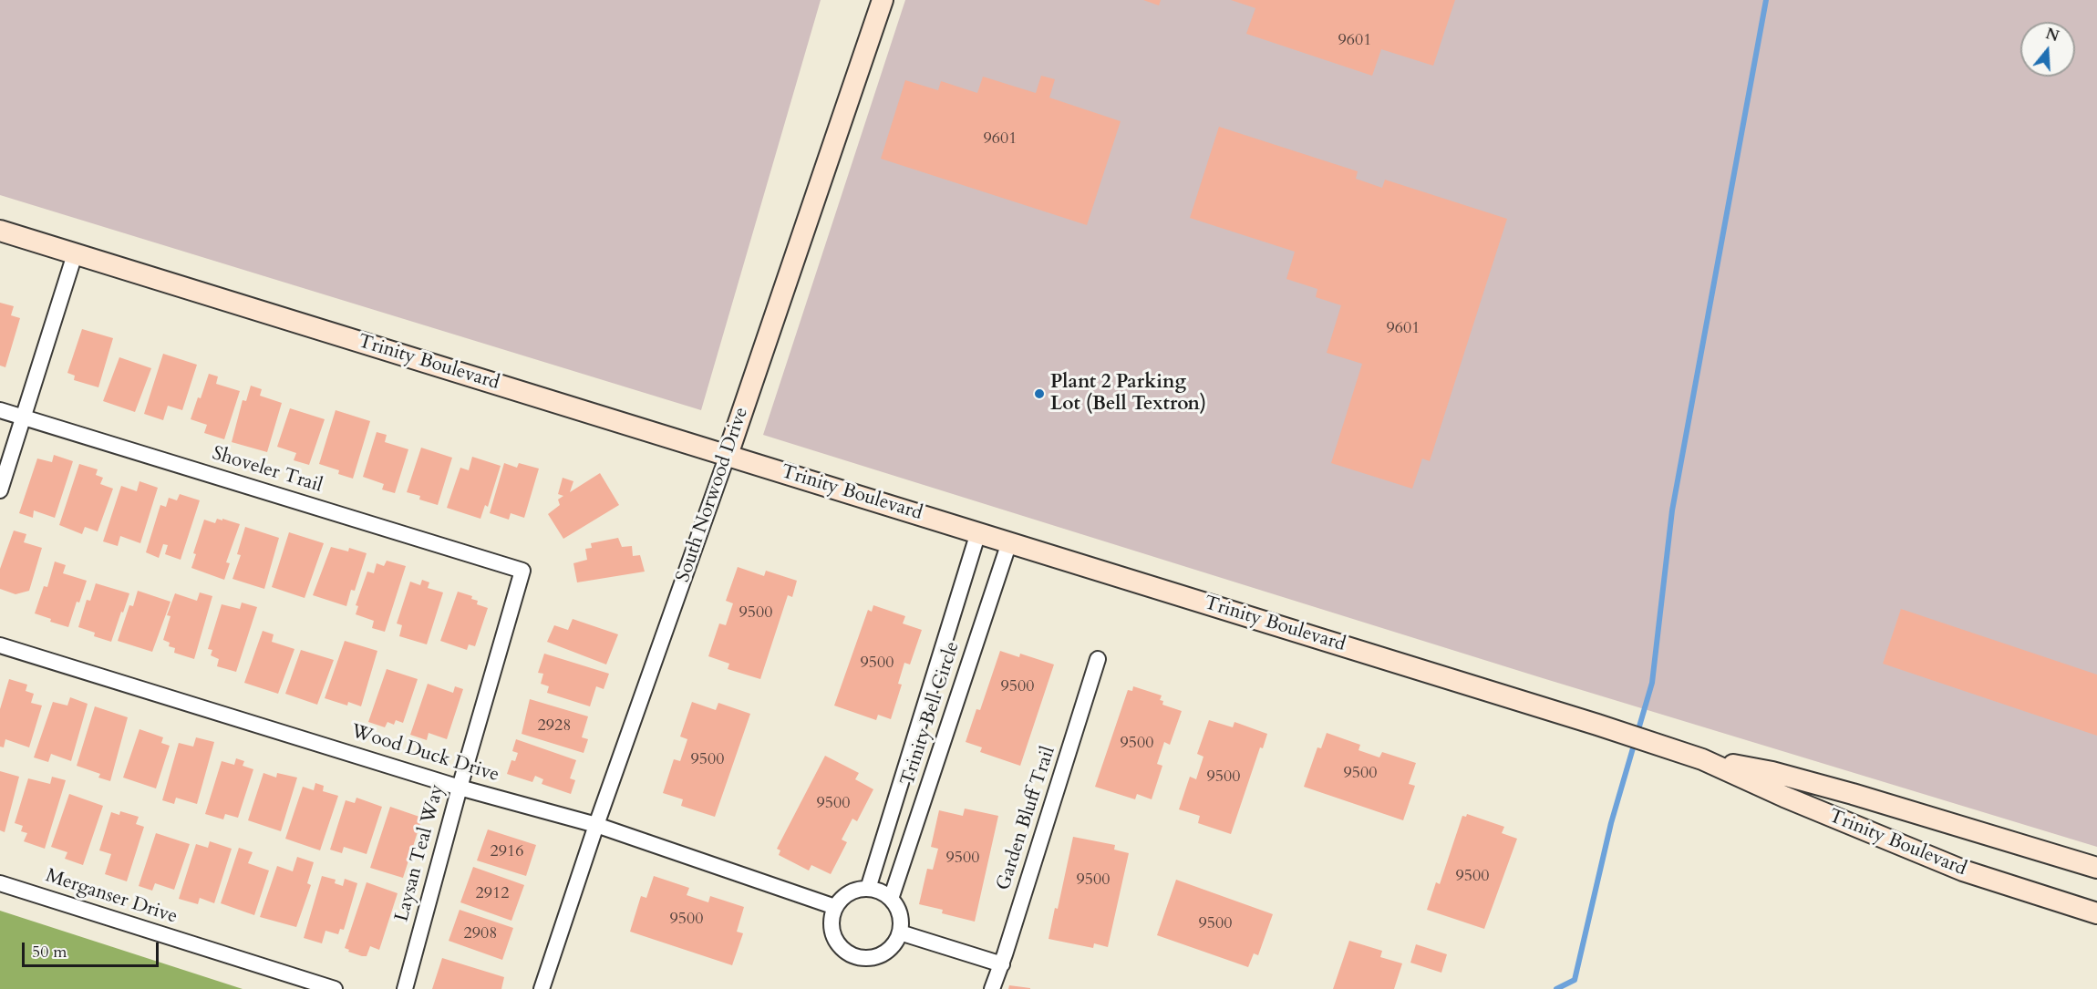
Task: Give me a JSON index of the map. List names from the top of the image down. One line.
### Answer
{"streets":{"main road":["Trinity Boulevard","South Norwood Drive"],"street":["Shoveler Trail","Trinity Bell Circle","Wood Duck Drive","Garden Bluff Trail","Laysan Teal Way","Merganser Drive"]},"crossings":[["Trinity Boulevard","South Norwood Drive"],["Trinity Boulevard","Trinity Bell Circle"],["Shoveler Trail","Laysan Teal Way"],["South Norwood Drive","Wood Duck Drive"],["Trinity Bell Circle","Wood Duck Drive"],["Wood Duck Drive","Laysan Teal Way"]],"places":["Plant 2 Parking Lot (Bell Textron)"],"house_numbers":["9601","9601","9601","9500","9500","9500","2928","9500","9500","9500","9500","9500","2916","9500","9500","9500","2912","9500","9500","2908"],"scale_bar":"50 m","north":"top"}
